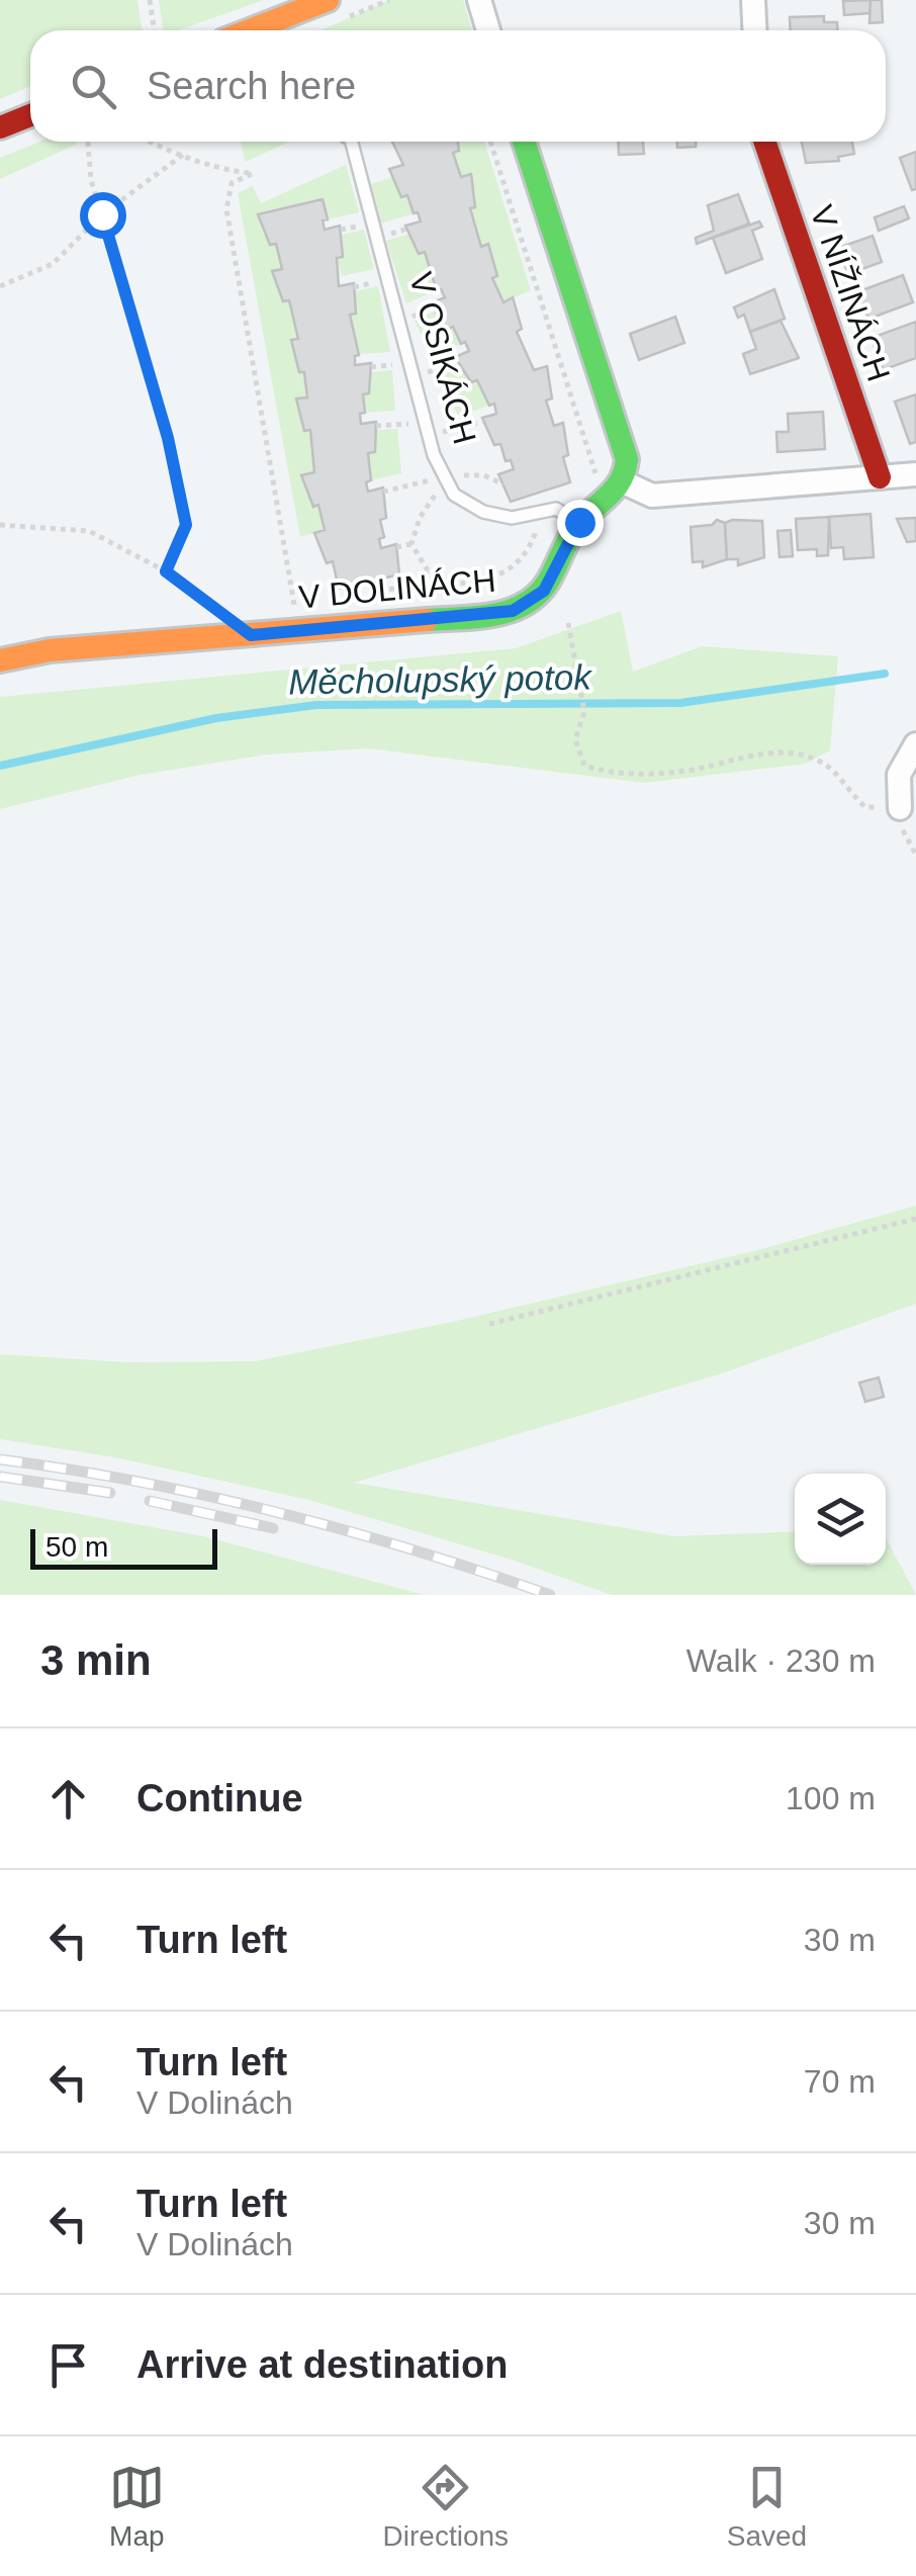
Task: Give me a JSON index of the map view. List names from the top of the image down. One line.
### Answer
{"streets":{"street":["V NÍŽINÁCH","V DOLINÁCH"],"lane":["V OSIKÁCH"]},"crossings":[["V OSIKÁCH","V DOLINÁCH"]],"water":["Měcholupský potok"],"scale_bar":"50 m","page":{"search":"Search here","scale":"50 m","heading":["3 min","Walk · 230 m"],"list":[["Continue","100 m"],["Turn left","30 m"],["Turn left","V Dolinách","70 m"],["Turn left","V Dolinách","30 m"],"Arrive at destination"],"nav":["Map","Directions","Saved"]}}
